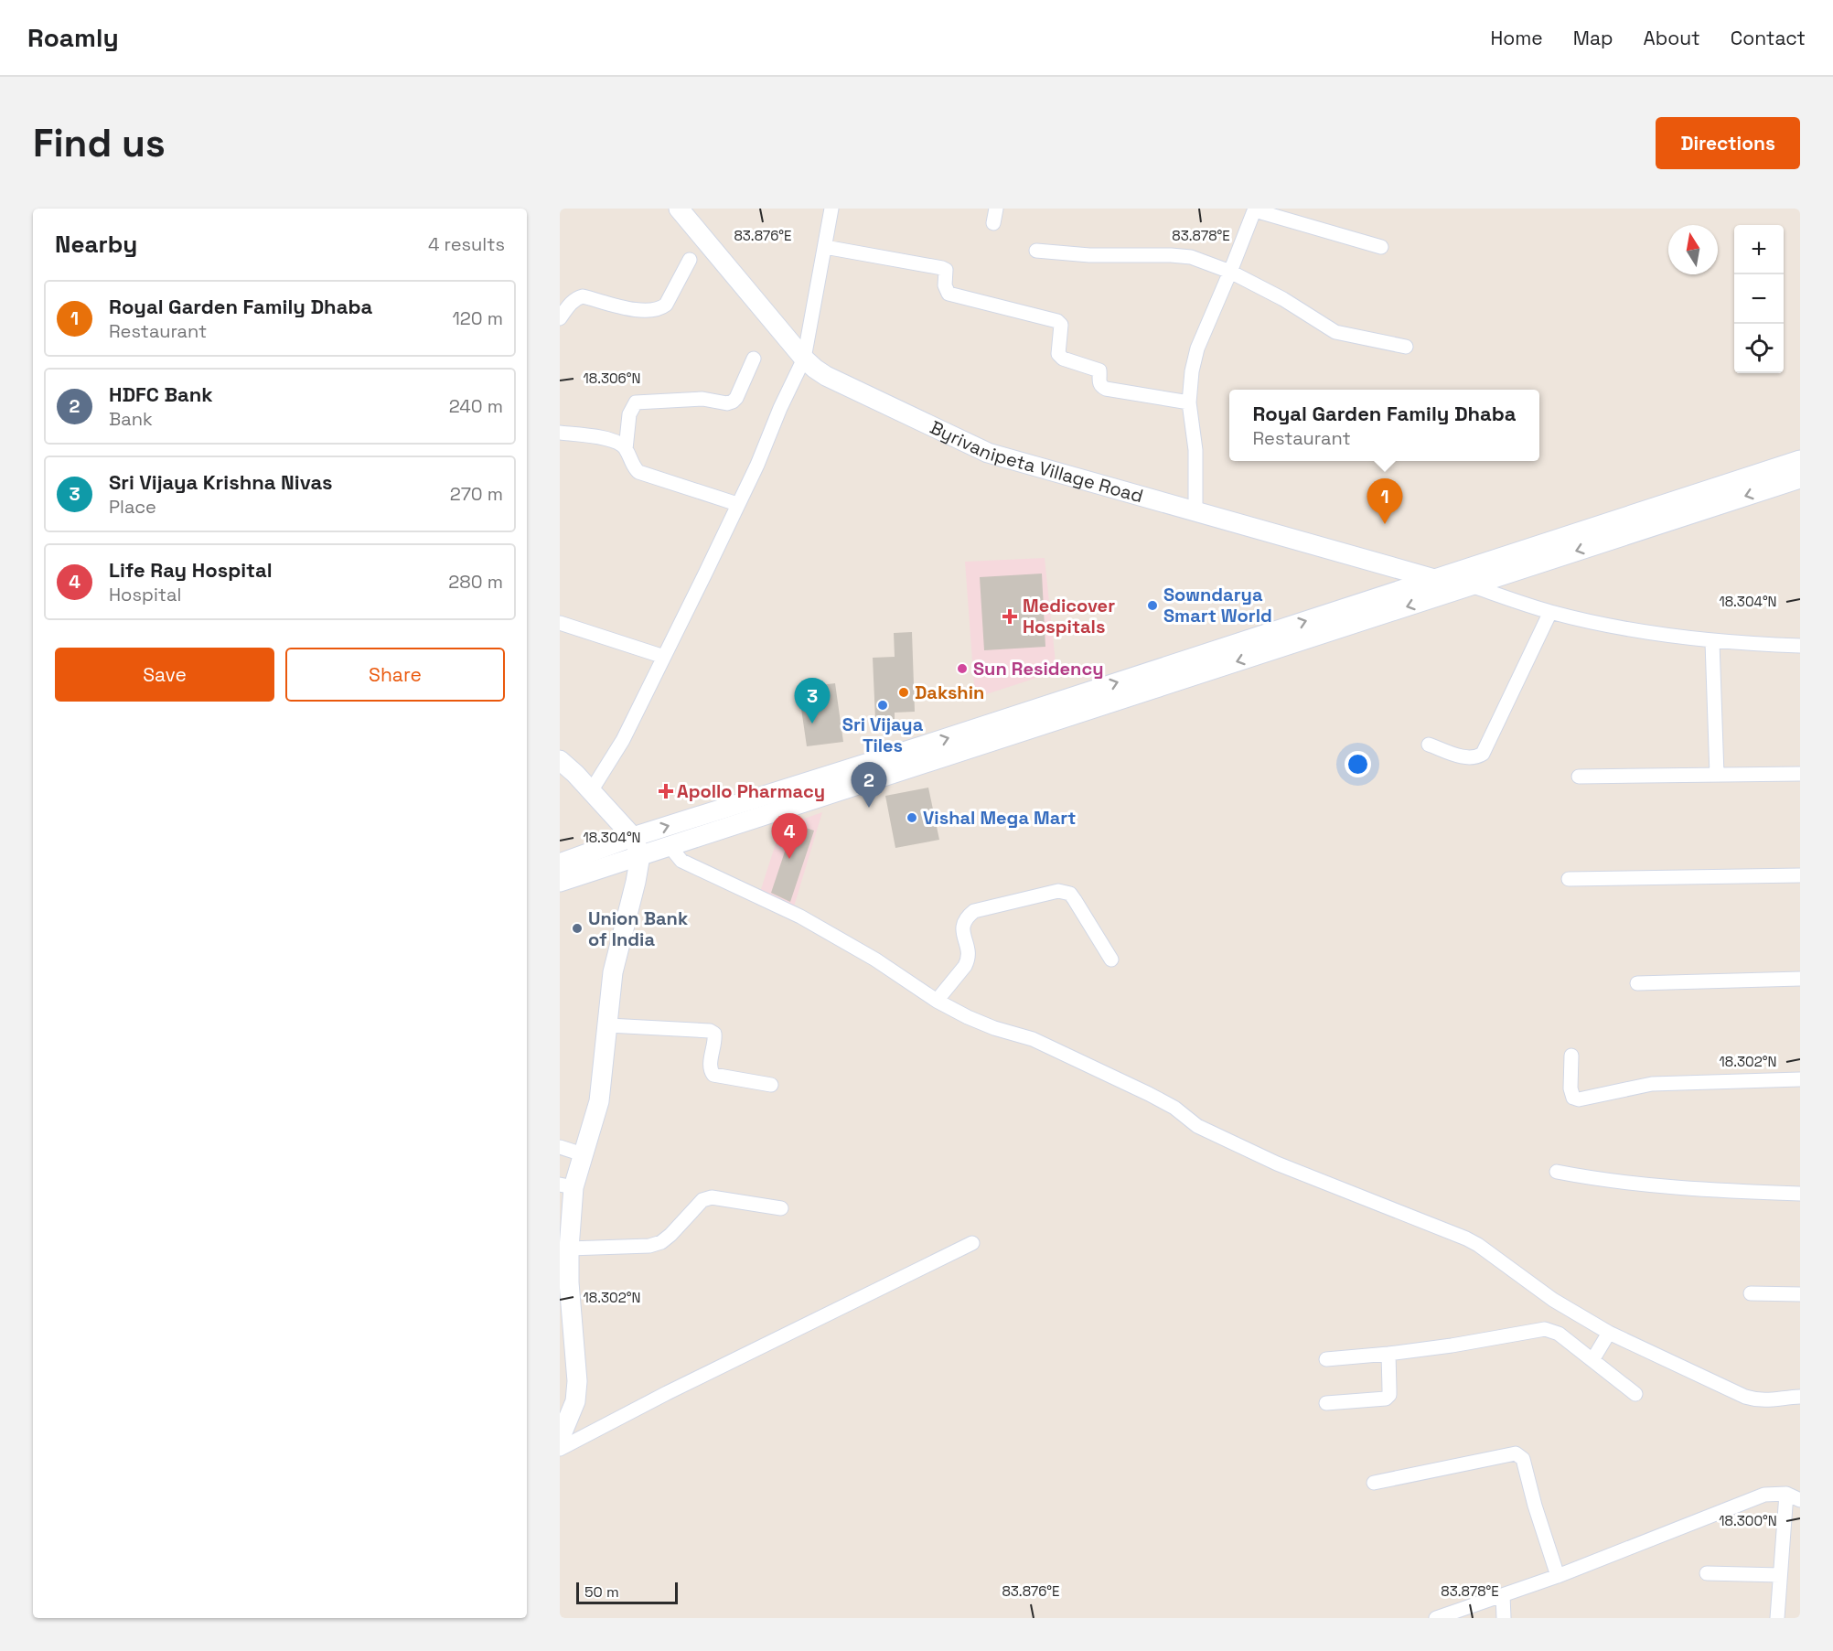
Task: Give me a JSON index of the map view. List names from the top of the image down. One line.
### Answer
{"streets":{"main road":["Byrivanipeta Village Road"]},"places":{"other":["Sowndarya Smart World","Sun Residency","Dakshin","Sri Vijaya Tiles","Vishal Mega Mart","Union Bank of India"],"health":["Medicover Hospitals","Apollo Pharmacy"]},"scale_bar":"50 m","north":"top","page":{"header":"Roamly","nav":["Home","Map","About","Contact"],"buttons":["Directions",["Save","Share"]],"title":"Find us","heading":["Nearby","4 results"],"map_buttons":["+","−"],"list":[{"mark":"1","name":"Royal Garden Family Dhaba","note":"Restaurant","value":"120 m"},{"mark":"2","name":"HDFC Bank","note":"Bank","value":"240 m"},{"mark":"3","name":"Sri Vijaya Krishna Nivas","note":"Place","value":"270 m"},{"mark":"4","name":"Life Ray Hospital","note":"Hospital","value":"280 m"}],"popup":["Royal Garden Family Dhaba","Restaurant"],"pins":["1","3","2","4"],"scale":"50 m"},"coordinates":["83.876°E","83.878°E","18.306°N","18.304°N","18.302°N","18.300°N"]}
